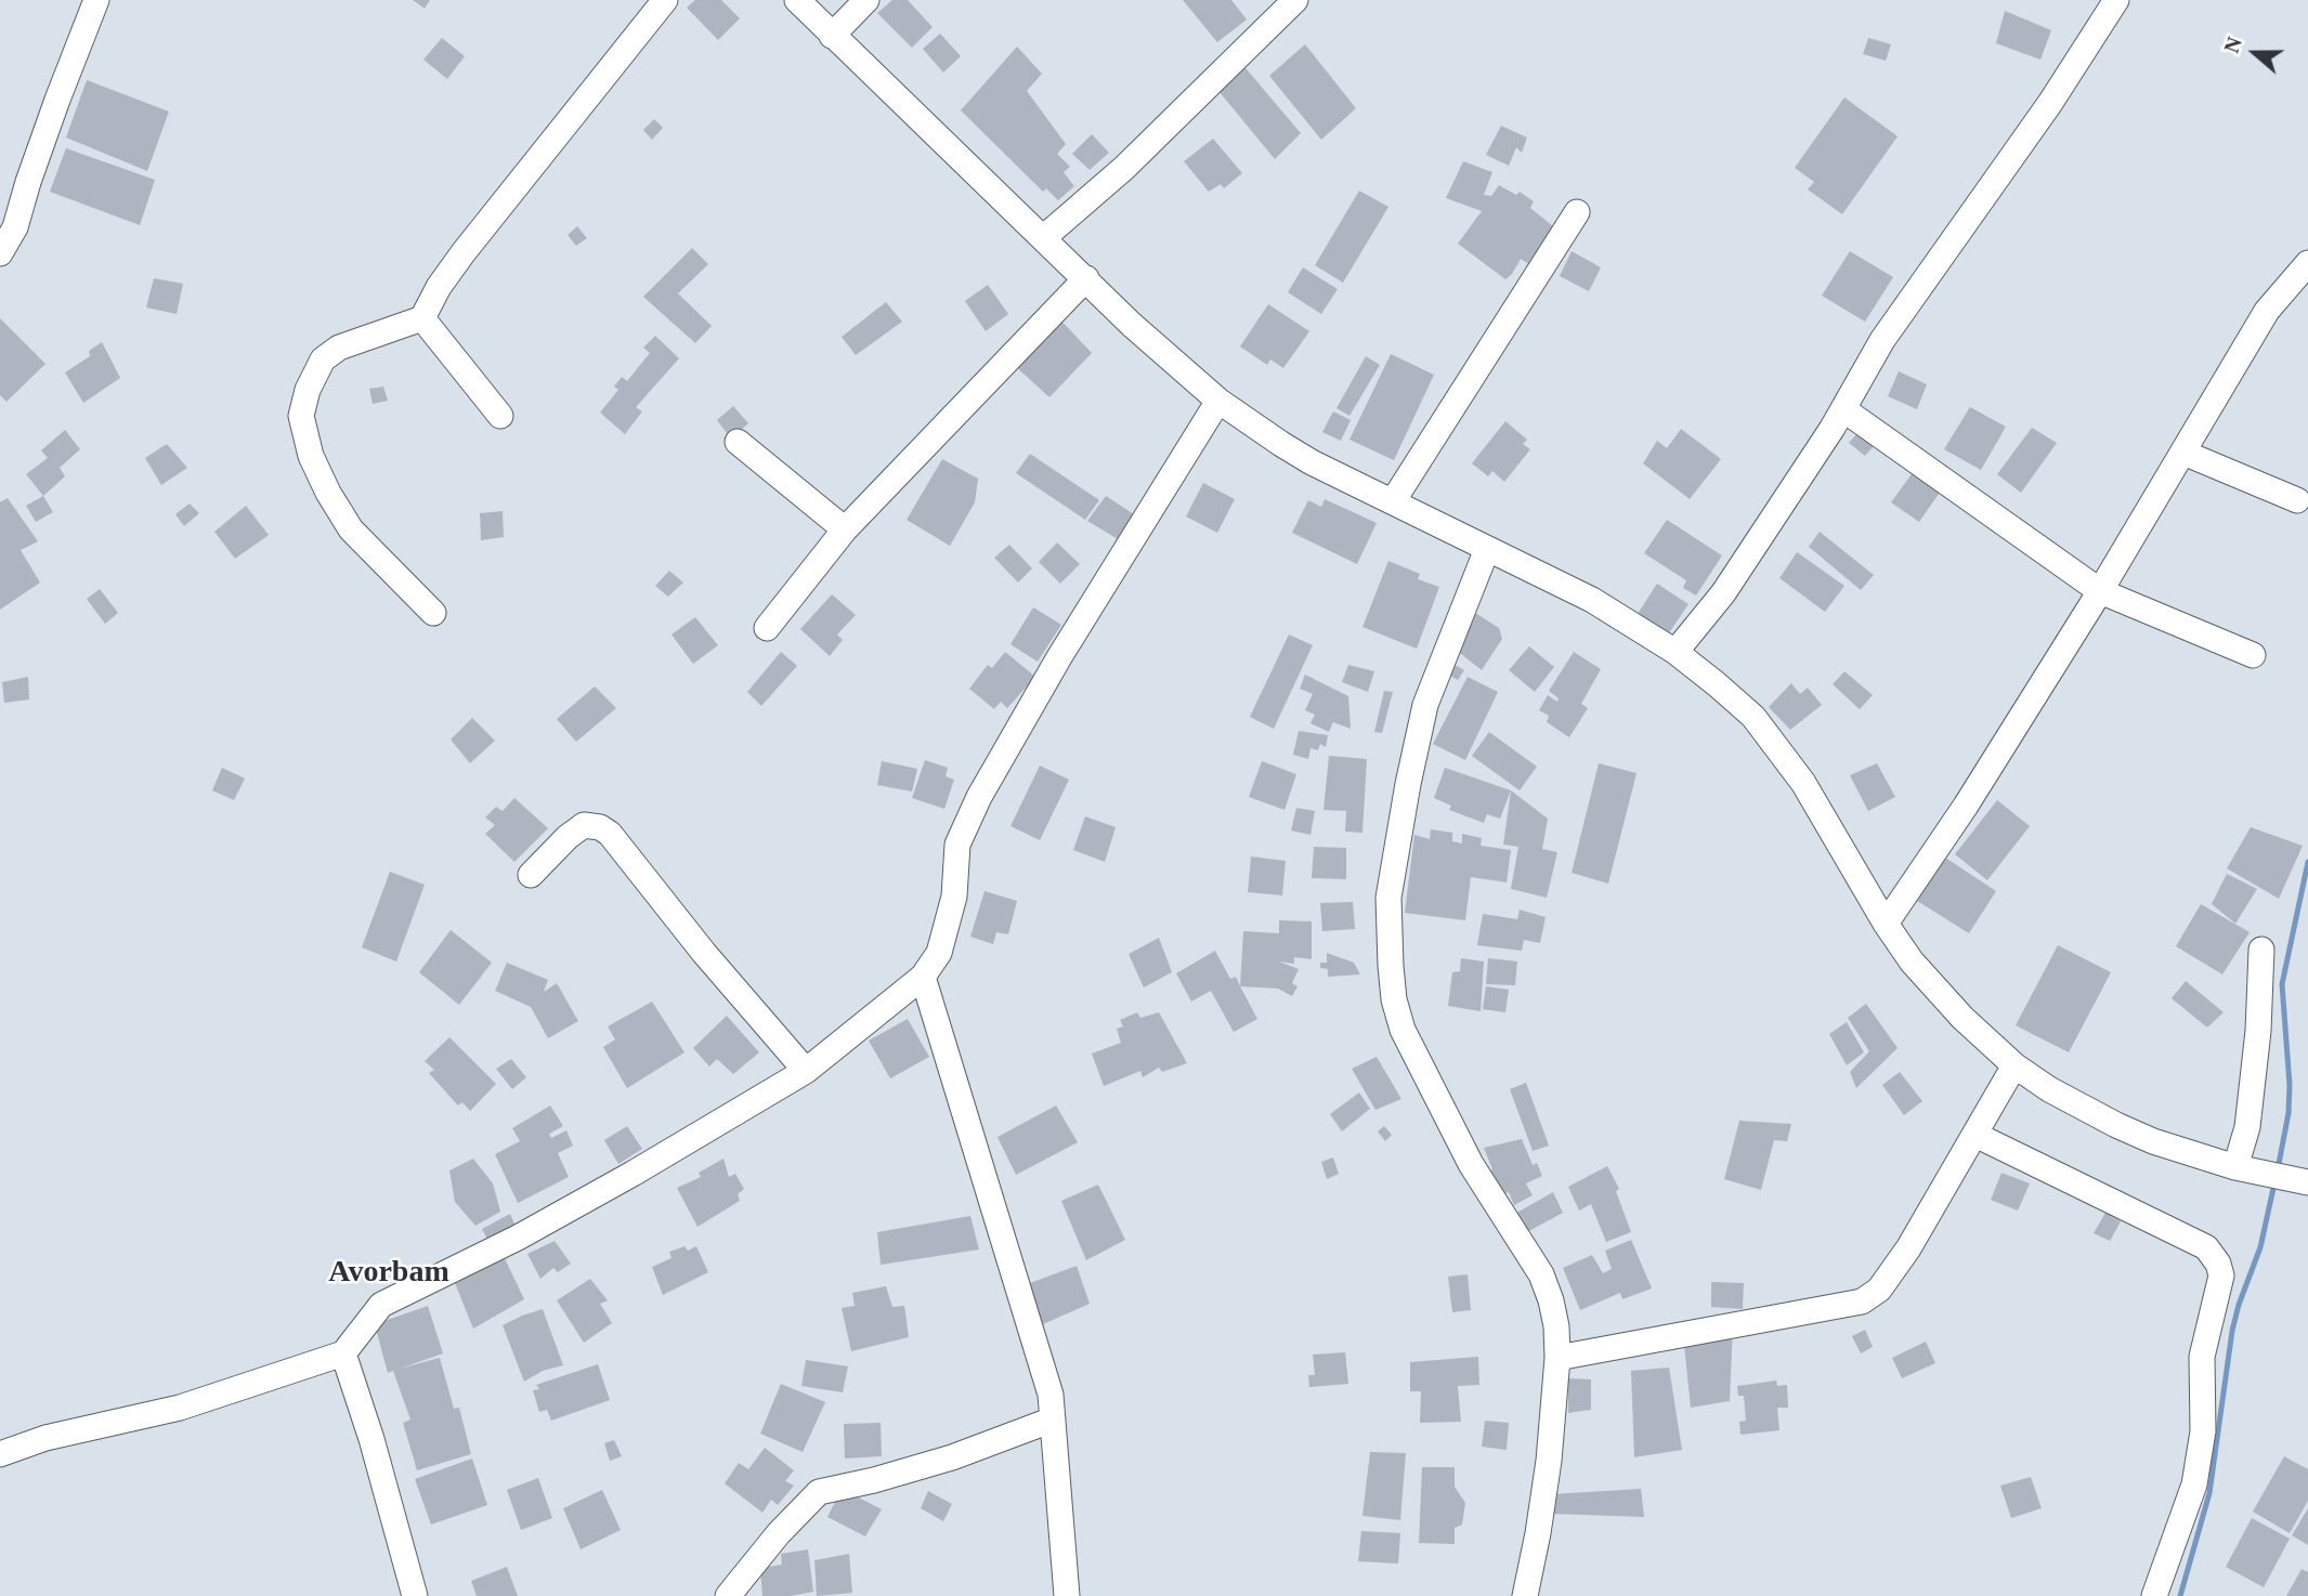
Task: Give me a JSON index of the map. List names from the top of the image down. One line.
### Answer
{"districts":["Avorbam"],"north":"left"}
